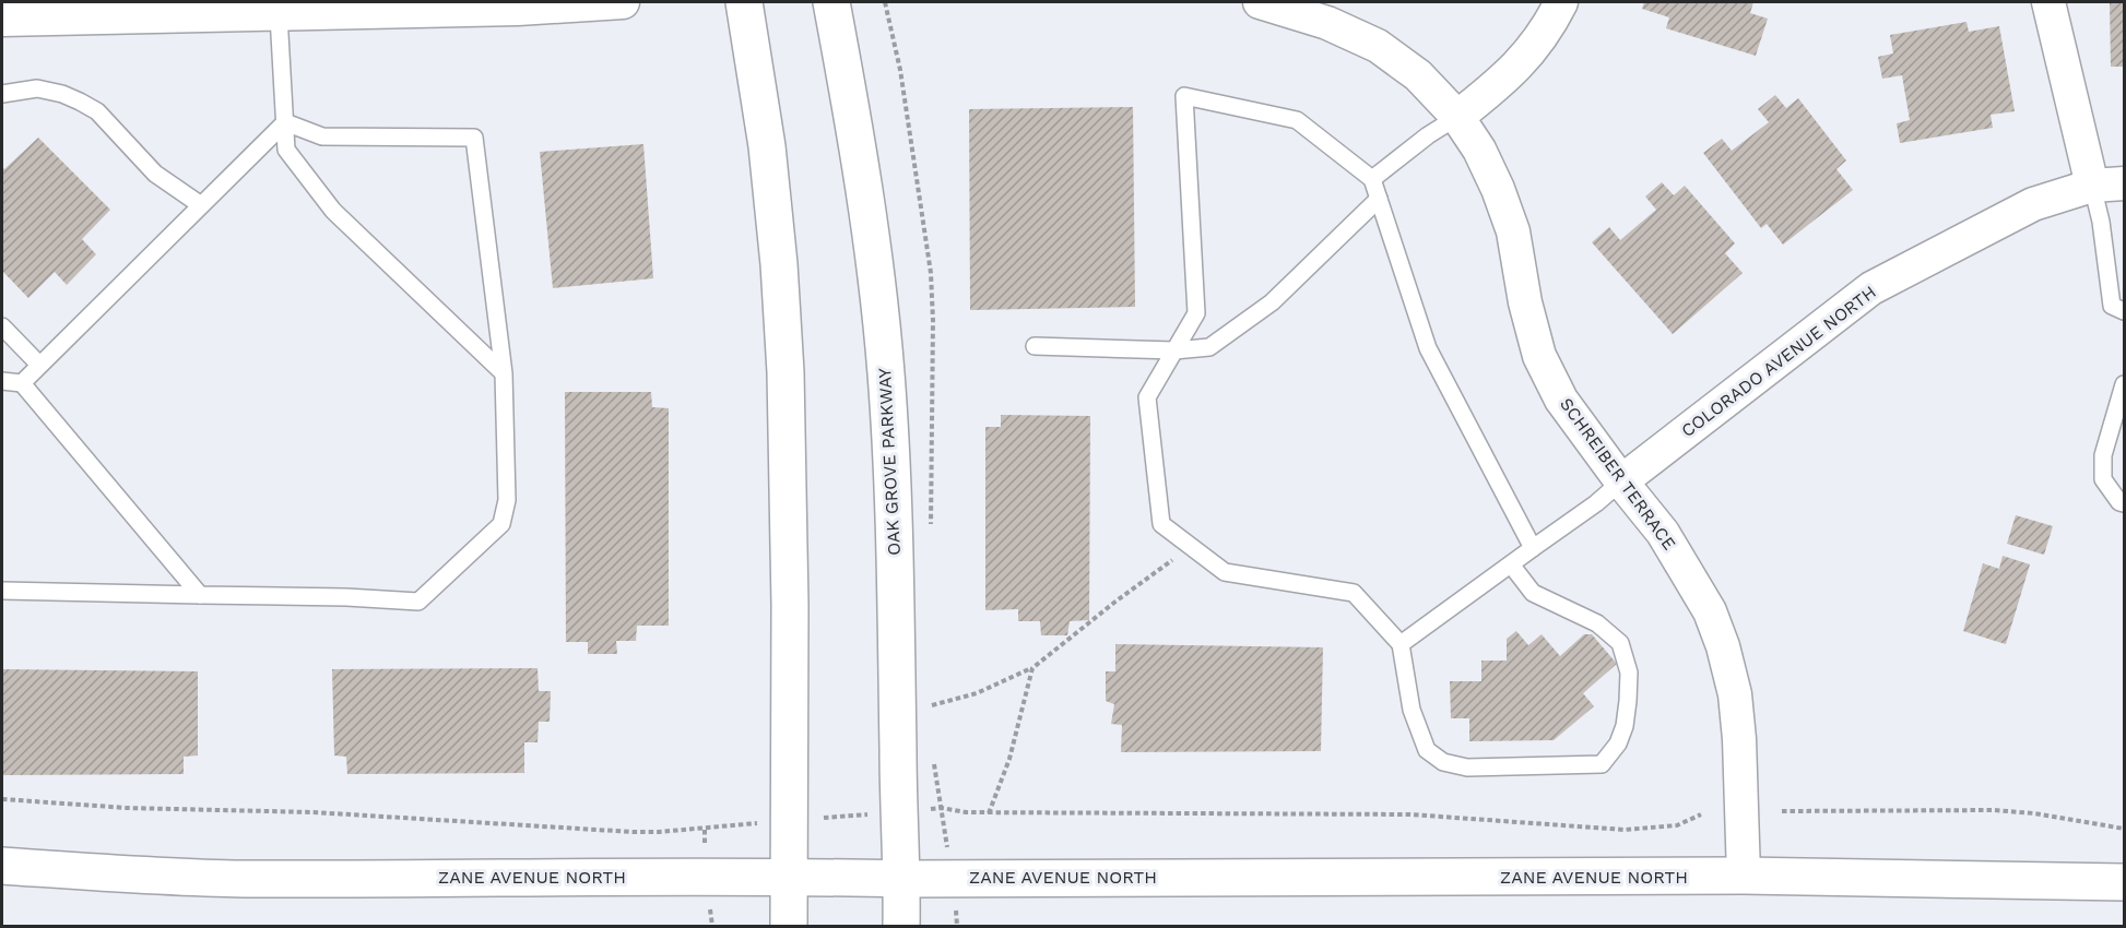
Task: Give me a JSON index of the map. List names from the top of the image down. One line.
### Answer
{"streets":{"main road":["OAK GROVE PARKWAY","ZANE AVENUE NORTH"],"street":["COLORADO AVENUE NORTH","SCHREIBER TERRACE"]},"crossings":[["COLORADO AVENUE NORTH","SCHREIBER TERRACE"],["OAK GROVE PARKWAY","ZANE AVENUE NORTH"],["SCHREIBER TERRACE","ZANE AVENUE NORTH"]]}
